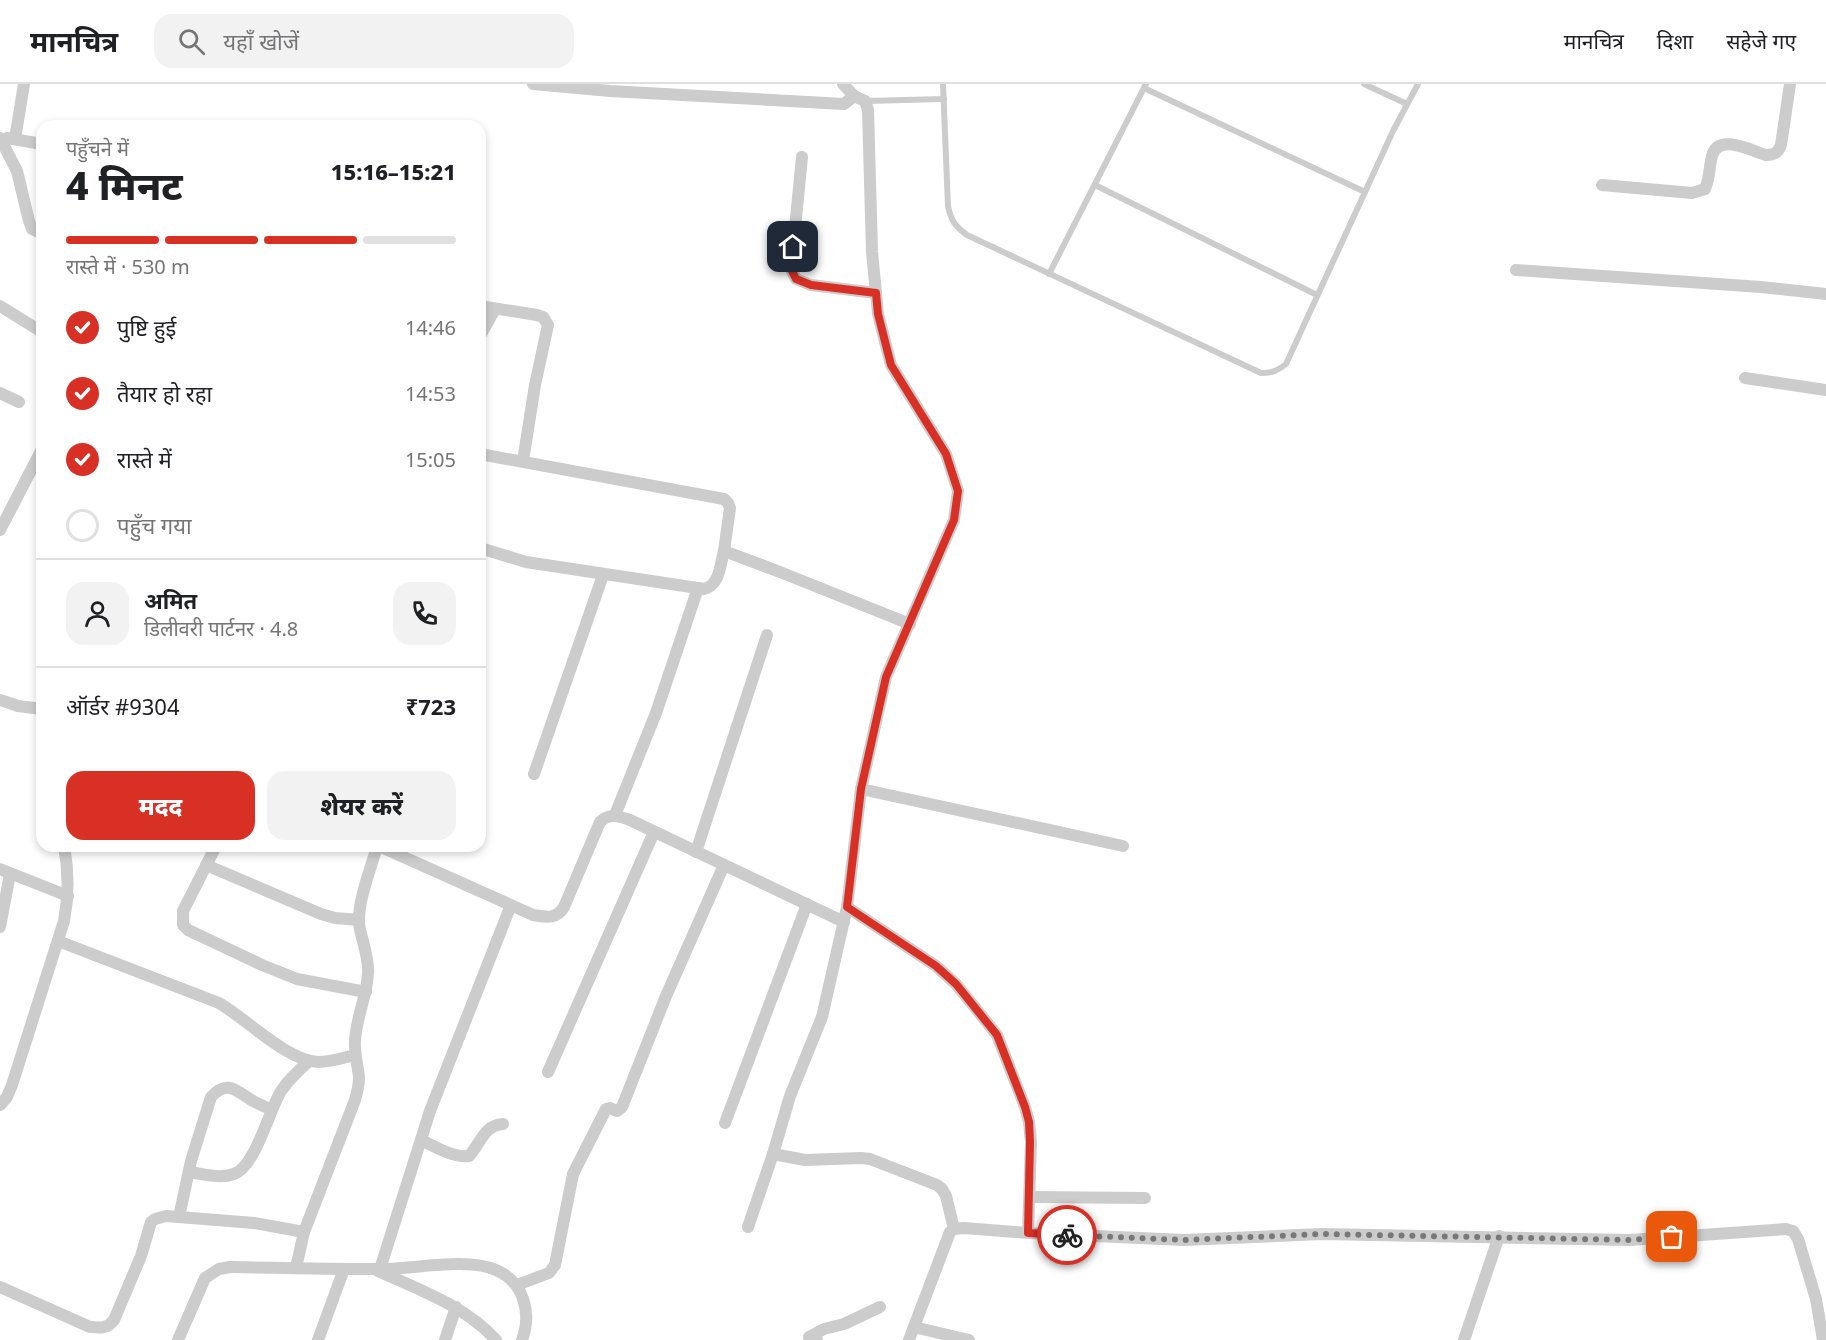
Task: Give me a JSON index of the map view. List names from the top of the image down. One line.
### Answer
{"page":{"header":"मानचित्र","search":"यहाँ खोजें","nav":["मानचित्र","दिशा","सहेजे गए"],"heading":["4 मिनट","पहुँचने में","15:16–15:21"],"panel":["अमित","डिलीवरी पार्टनर · 4.8","ऑर्डर #9304","₹723"],"bar":"रास्ते में · 530 m","list":[["पुष्टि हुई","14:46"],["तैयार हो रहा","14:53"],["रास्ते में","15:05"],"पहुँच गया"],"buttons":["मदद","शेयर करें"]}}
